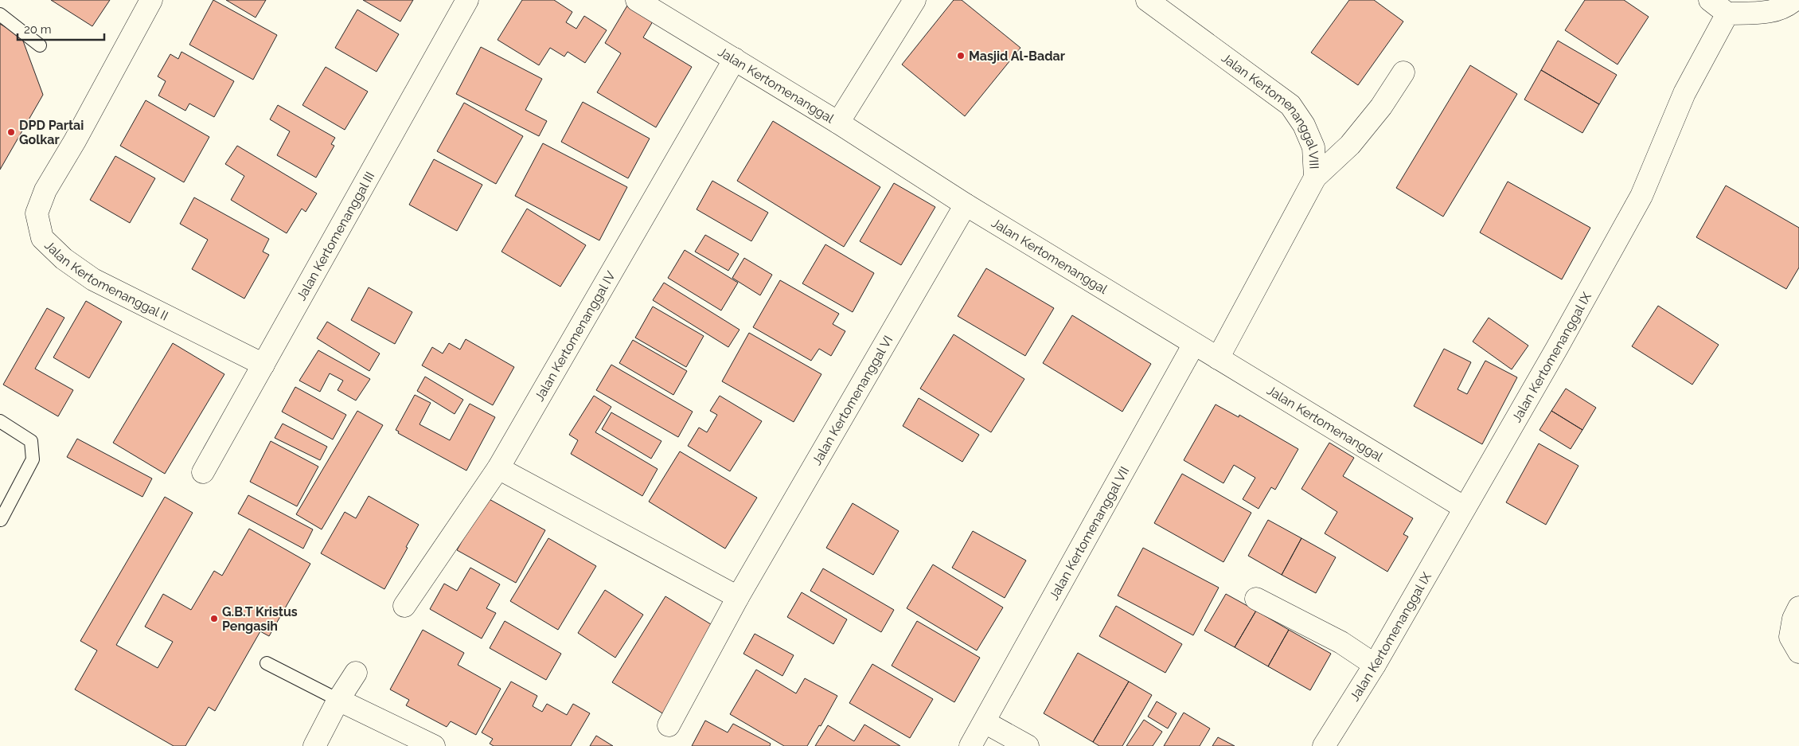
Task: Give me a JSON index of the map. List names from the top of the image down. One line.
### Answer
{"streets":{"street":["Jalan Kertomenanggal","Jalan Kertomenanggal VIII","Jalan Kertomenanggal III","Jalan Kertomenanggal II","Jalan Kertomenanggal IV","Jalan Kertomenanggal IX","Jalan Kertomenanggal VI","Jalan Kertomenanggal VII"]},"crossings":[["Jalan Kertomenanggal","Jalan Kertomenanggal VIII"],["Jalan Kertomenanggal","Jalan Kertomenanggal IV"],["Jalan Kertomenanggal","Jalan Kertomenanggal IX"],["Jalan Kertomenanggal","Jalan Kertomenanggal VI"],["Jalan Kertomenanggal","Jalan Kertomenanggal VII"],["Jalan Kertomenanggal III","Jalan Kertomenanggal II"]],"places":["Masjid Al-Badar","DPD Partai Golkar","G.B.T Kristus Pengasih"],"scale_bar":"20 m"}
